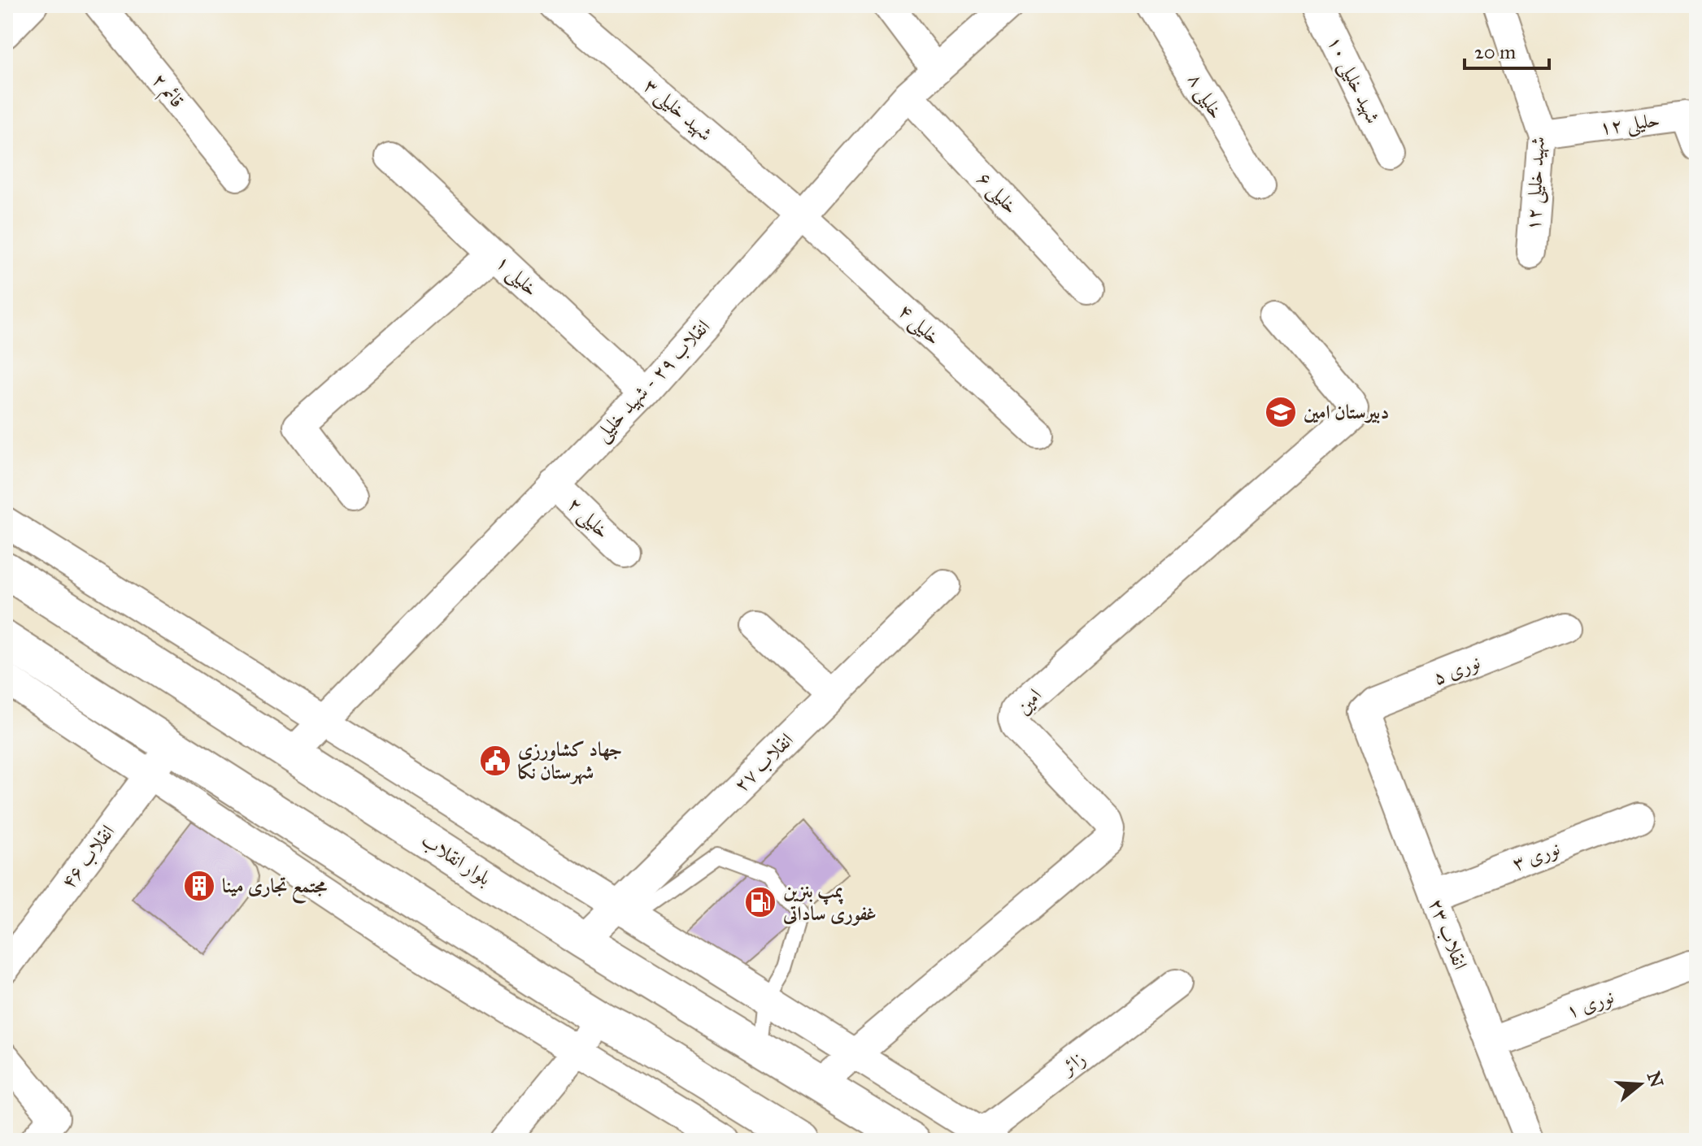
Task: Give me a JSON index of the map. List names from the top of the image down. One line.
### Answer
{"streets":{"main road":["بلوار انقلاب"],"street":["شهید خلیلی ۱۰","قائم ٢","خلیلی ۸","شهید خلیلی ۳","حلیلی ۱۲","شهید خلیلی ۱۲","خلیلی ۶","خلیلی ۱","خلیلی ۴","انقلاب ۲۹ - شهید خلیلی","خلیلی ۲","نوری ۵","امین","انقلاب ۲۷","نوری ۳","انقلاب ۴۶","انقلاب ۲۳","نوری ۱","زائر"]},"crossings":[["شهید خلیلی ۳","خلیلی ۴"],["شهید خلیلی ۳","انقلاب ۲۹ - شهید خلیلی"],["حلیلی ۱۲","شهید خلیلی ۱۲"],["خلیلی ۶","انقلاب ۲۹ - شهید خلیلی"],["خلیلی ۱","انقلاب ۲۹ - شهید خلیلی"],["خلیلی ۴","انقلاب ۲۹ - شهید خلیلی"],["انقلاب ۲۹ - شهید خلیلی","خلیلی ۲"],["انقلاب ۲۹ - شهید خلیلی","بلوار انقلاب"],["نوری ۵","انقلاب ۲۳"],["امین","بلوار انقلاب"],["انقلاب ۲۷","بلوار انقلاب"],["نوری ۳","انقلاب ۲۳"],["انقلاب ۲۳","نوری ۱"]],"places":{"school or university":["دبیرستان امین"],"public building":["جهاد کشاورزی شهرستان نکا"],"building":["مجتمع تجاری مینا"],"fuel station":["پمپ بنزین غفوری ساداتی"]},"scale_bar":"20 m","north":"right"}
